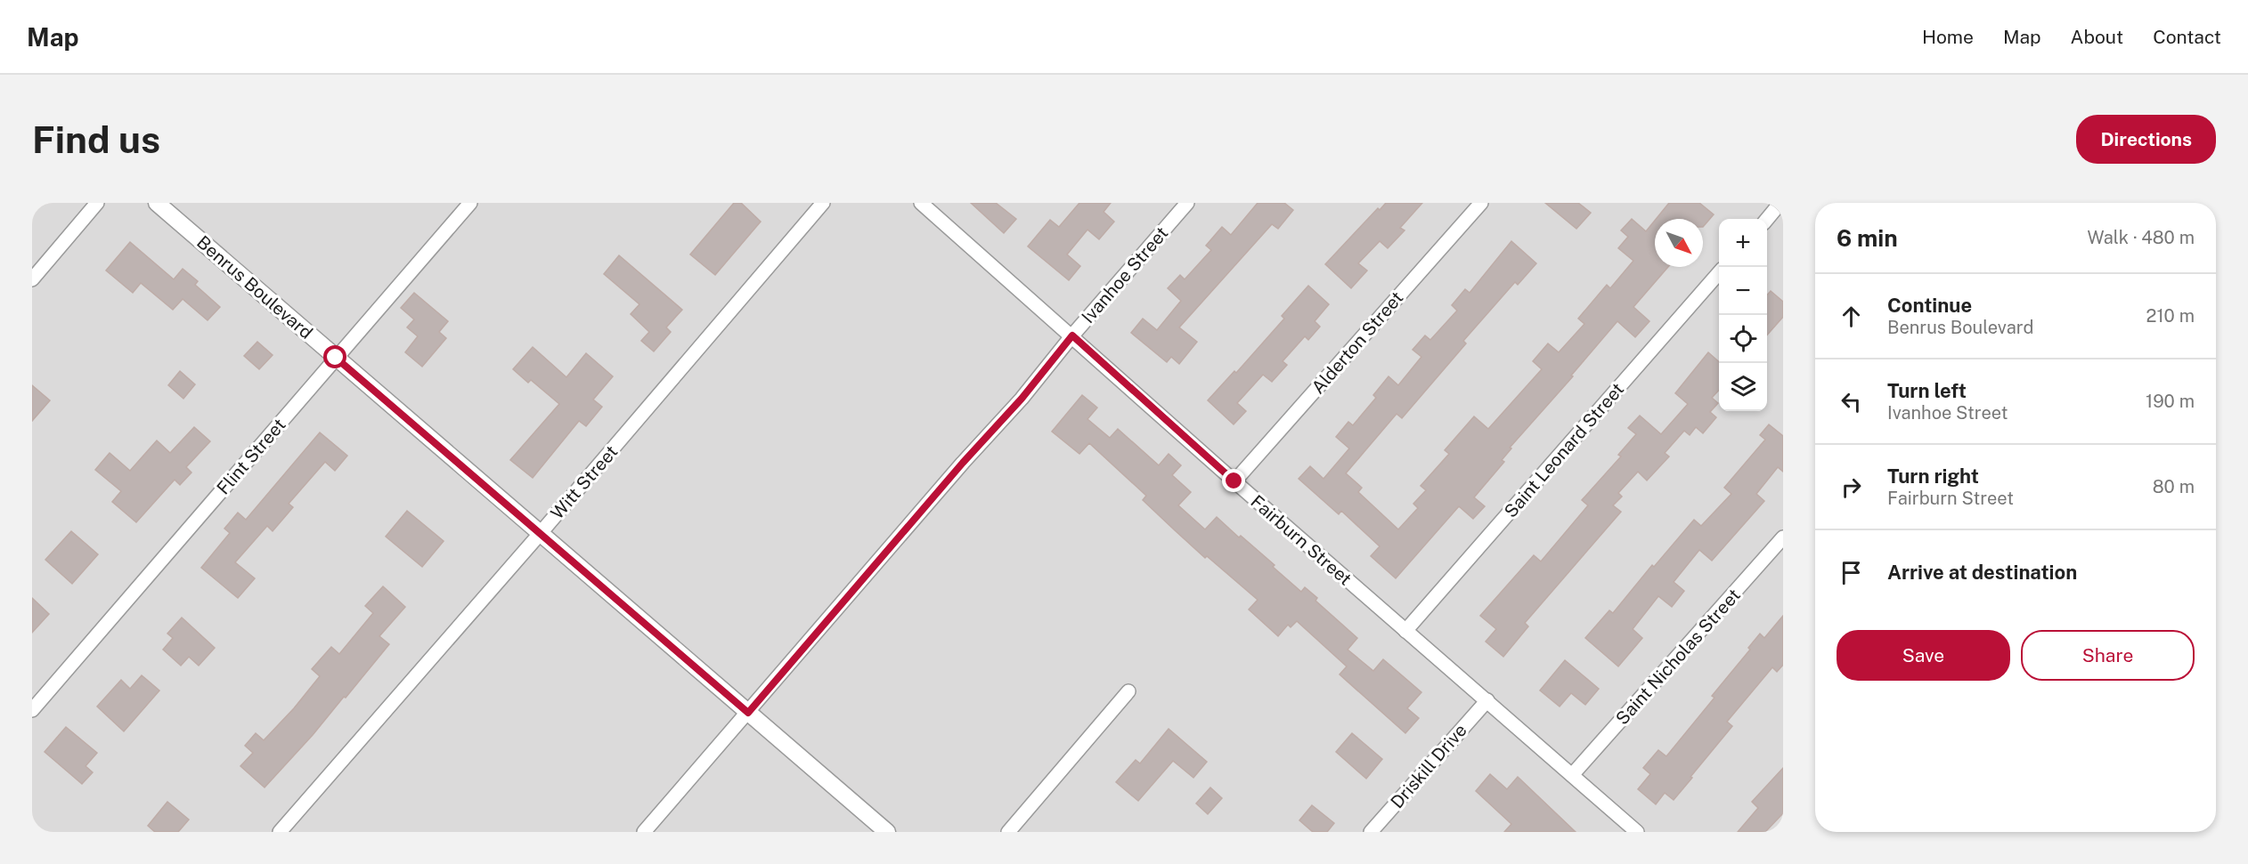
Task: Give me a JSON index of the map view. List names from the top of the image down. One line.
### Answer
{"streets":{"street":["Ivanhoe Street","Benrus Boulevard","Alderton Street","Saint Leonard Street","Flint Street","Witt Street","Fairburn Street","Saint Nicholas Street","Driskill Drive"]},"crossings":[["Ivanhoe Street","Benrus Boulevard"],["Ivanhoe Street","Fairburn Street"],["Benrus Boulevard","Flint Street"],["Benrus Boulevard","Witt Street"],["Alderton Street","Fairburn Street"],["Saint Leonard Street","Fairburn Street"],["Fairburn Street","Saint Nicholas Street"],["Fairburn Street","Driskill Drive"]],"north":"bottom right","page":{"header":"Map","nav":["Home","Map","About","Contact"],"buttons":["Directions",["Save","Share"]],"title":"Find us","heading":["6 min","Walk · 480 m"],"map_buttons":["+","−"],"list":[["Continue","Benrus Boulevard","210 m"],["Turn left","Ivanhoe Street","190 m"],["Turn right","Fairburn Street","80 m"],"Arrive at destination"]}}
